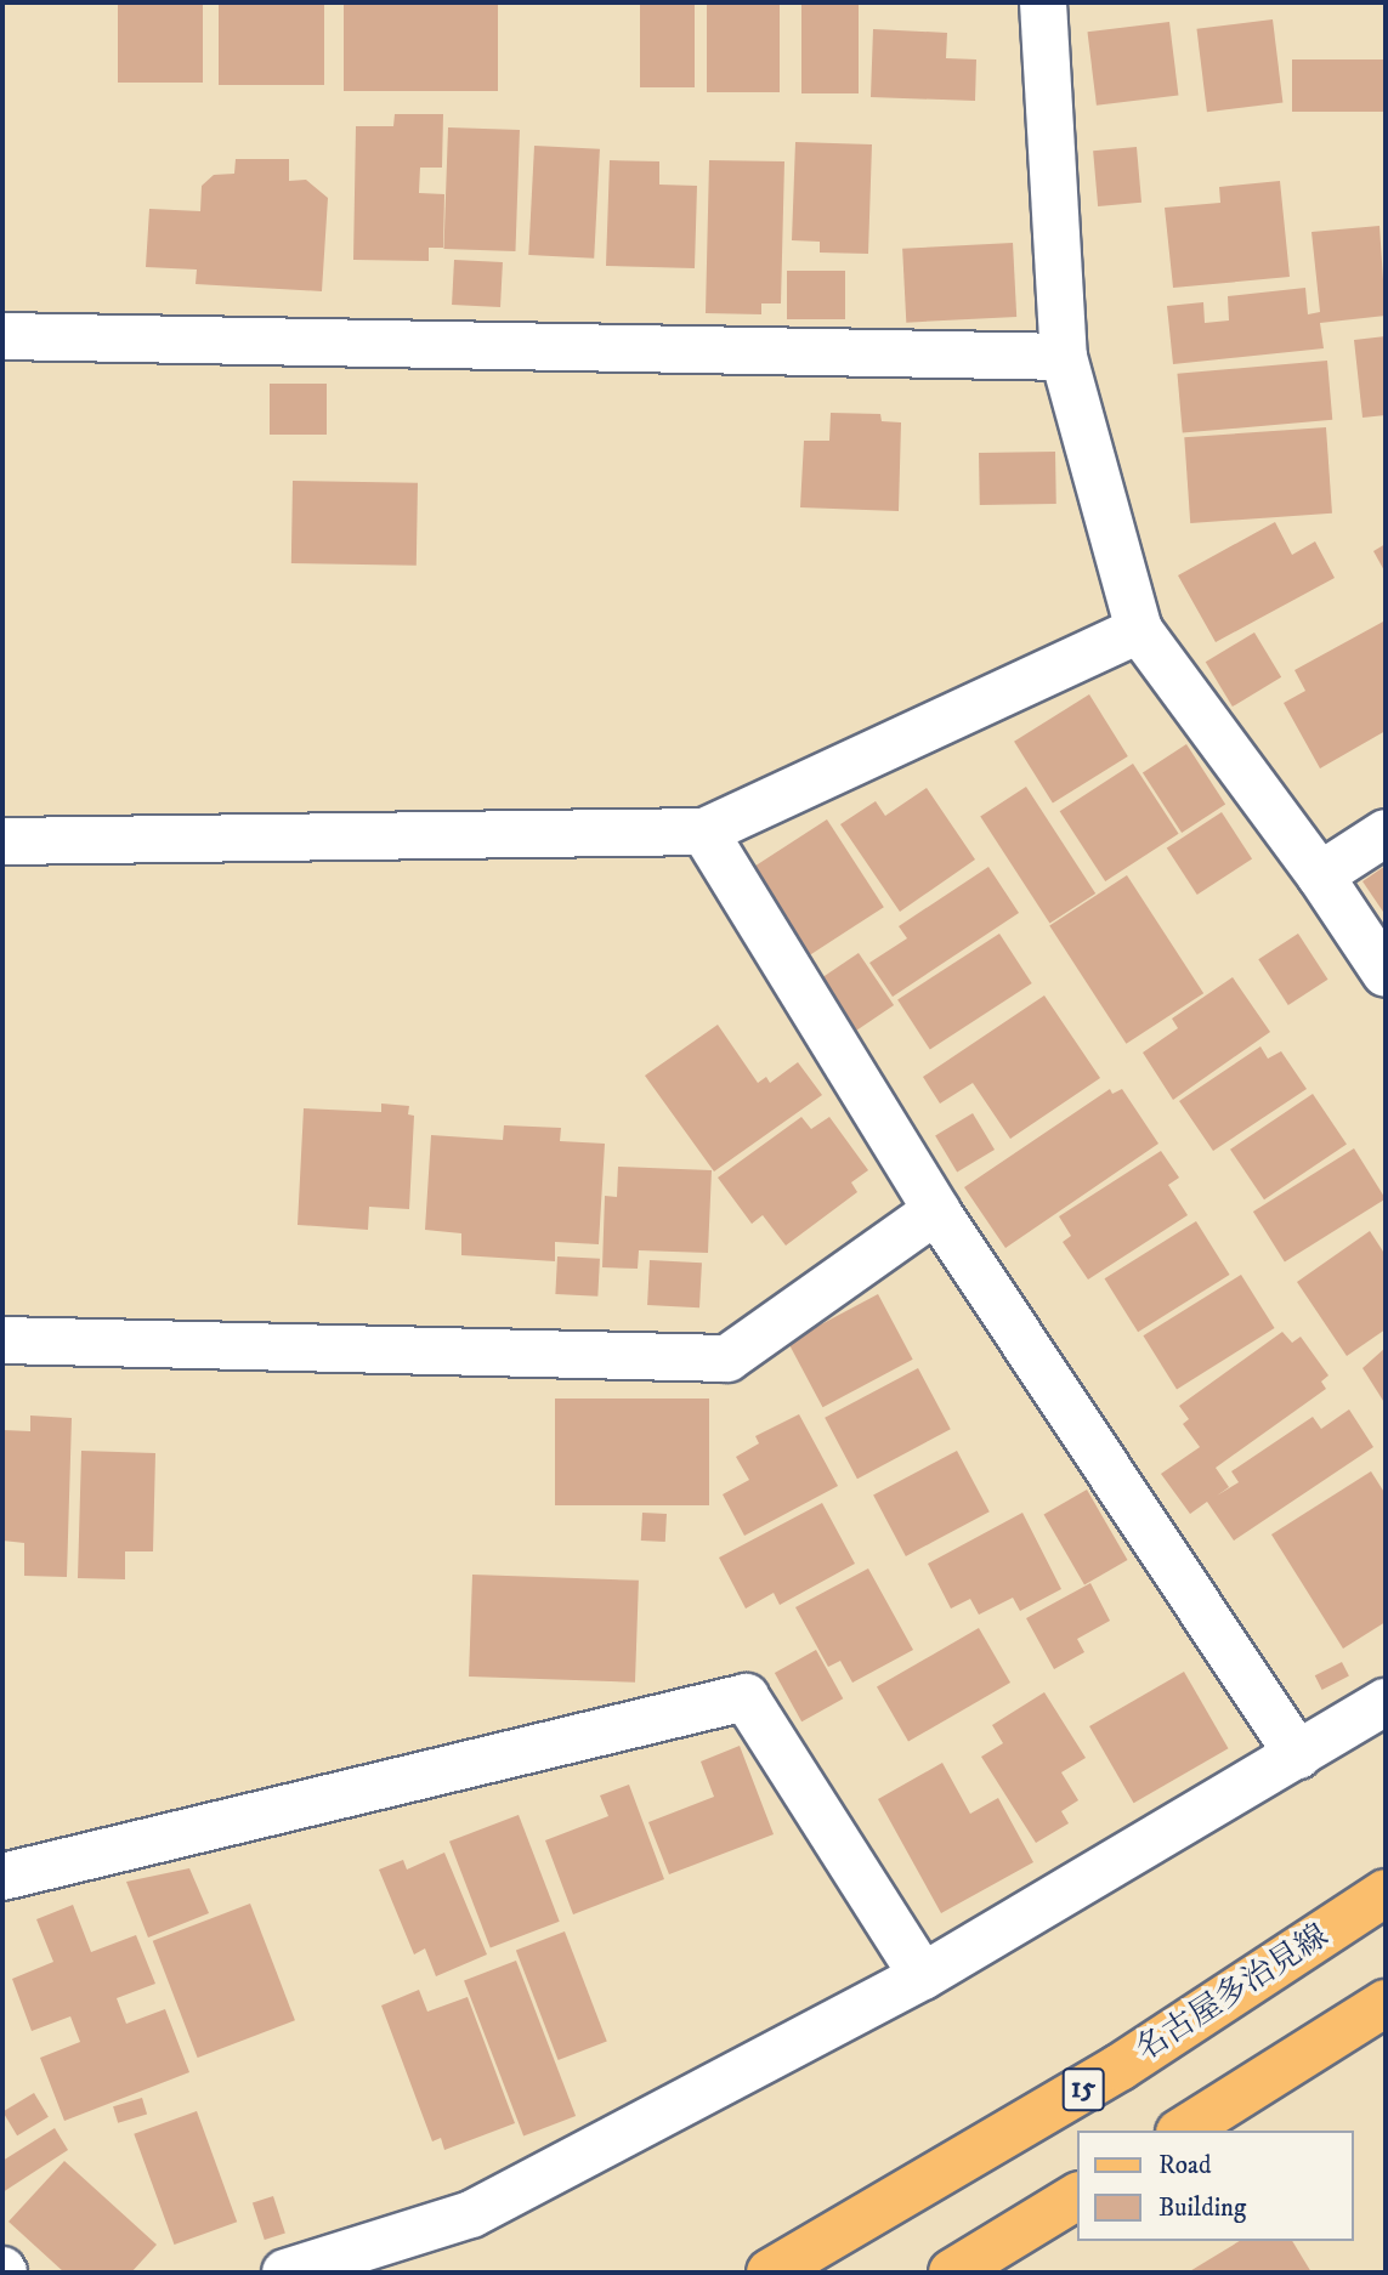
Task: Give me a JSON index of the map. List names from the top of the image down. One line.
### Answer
{"streets":{"main road":["名古屋多治見線","15"]},"legend":["Road","Building"]}
